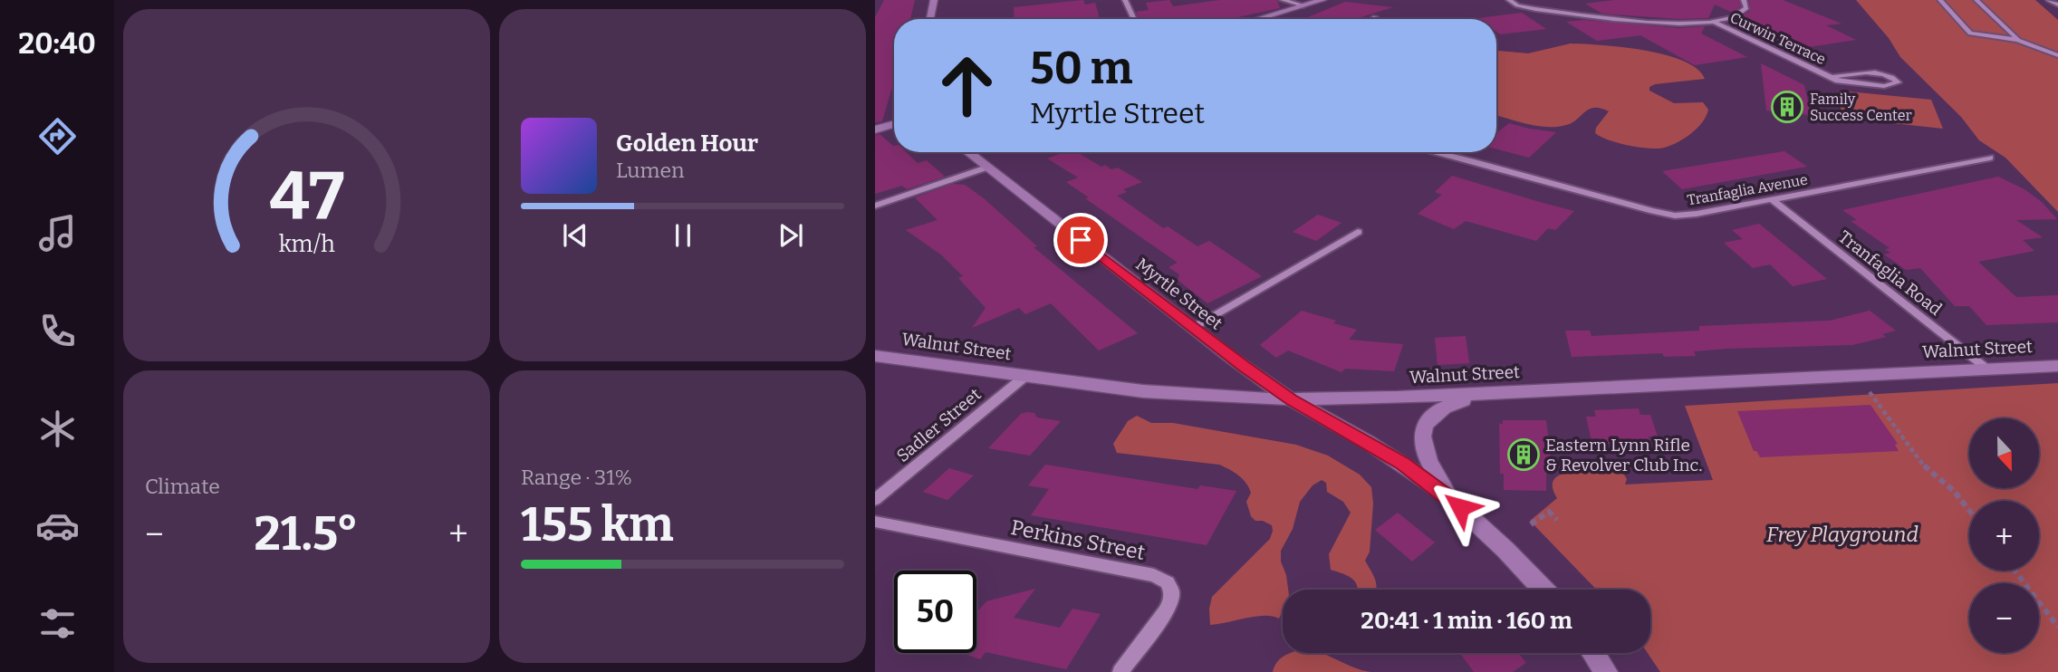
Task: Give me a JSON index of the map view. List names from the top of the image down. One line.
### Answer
{"streets":{"main road":["Myrtle Street","Walnut Street"],"street":["Curwin Terrace","Tranfaglia Avenue","Tranfaglia Road","Sadler Street","Perkins Street"]},"crossings":[["Tranfaglia Avenue","Tranfaglia Road"],["Tranfaglia Road","Walnut Street"],["Myrtle Street","Walnut Street"],["Walnut Street","Sadler Street"]],"parks":["Frey Playground"],"places":{"building":["Family Success Center","Eastern Lynn Rifle & Revolver Club Inc."]},"north":"bottom","page":{"tabs":"20:40","turn":["50 m","Myrtle Street"],"song":["Golden Hour","Lumen"],"tile":["Climate",["Range · 31%","155 km"]],"map_buttons":["+","−"],"heat":["−","21.5°","+"],"limit":"50","trip":"20:41 · 1 min · 160 m","gauge":["47","km/h"]}}
